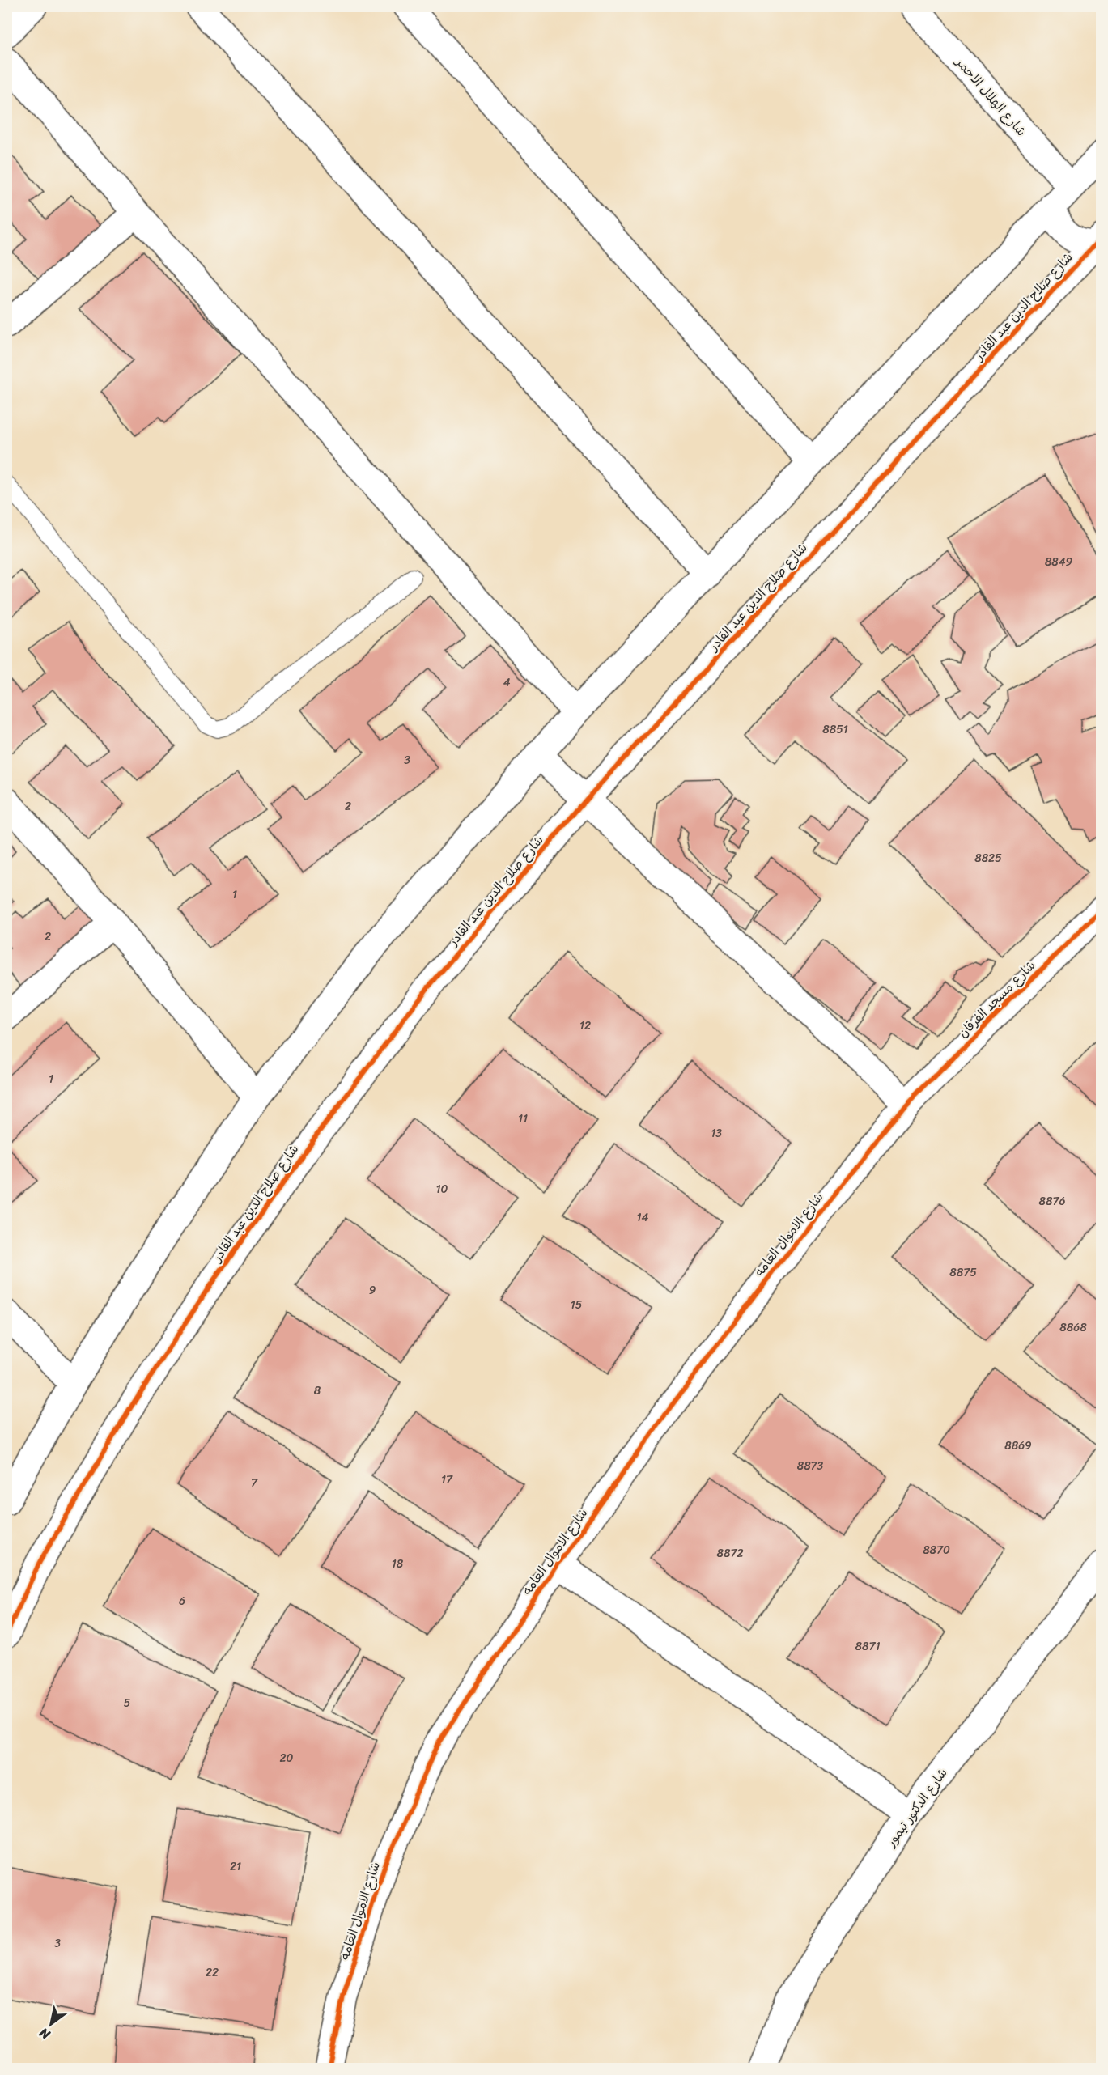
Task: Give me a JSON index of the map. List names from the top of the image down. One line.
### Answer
{"streets":{"street":["شارع الهلال الاحمر","شارع صلاح الدين عبد القادر","شارع مسجد الفرقان","شارع الاموال العامه","شارع الدكتور تيمور"]},"crossings":[["شارع مسجد الفرقان","شارع الاموال العامه"]],"house_numbers":["8849","4","8851","3","2","8825","1","2","12","1","11","13","10","8876","14","8875","9","15","8868","8","8869","8873","17","7","8870","8872","18","6","8871","5","20","21","3","22"],"north":"bottom left"}
